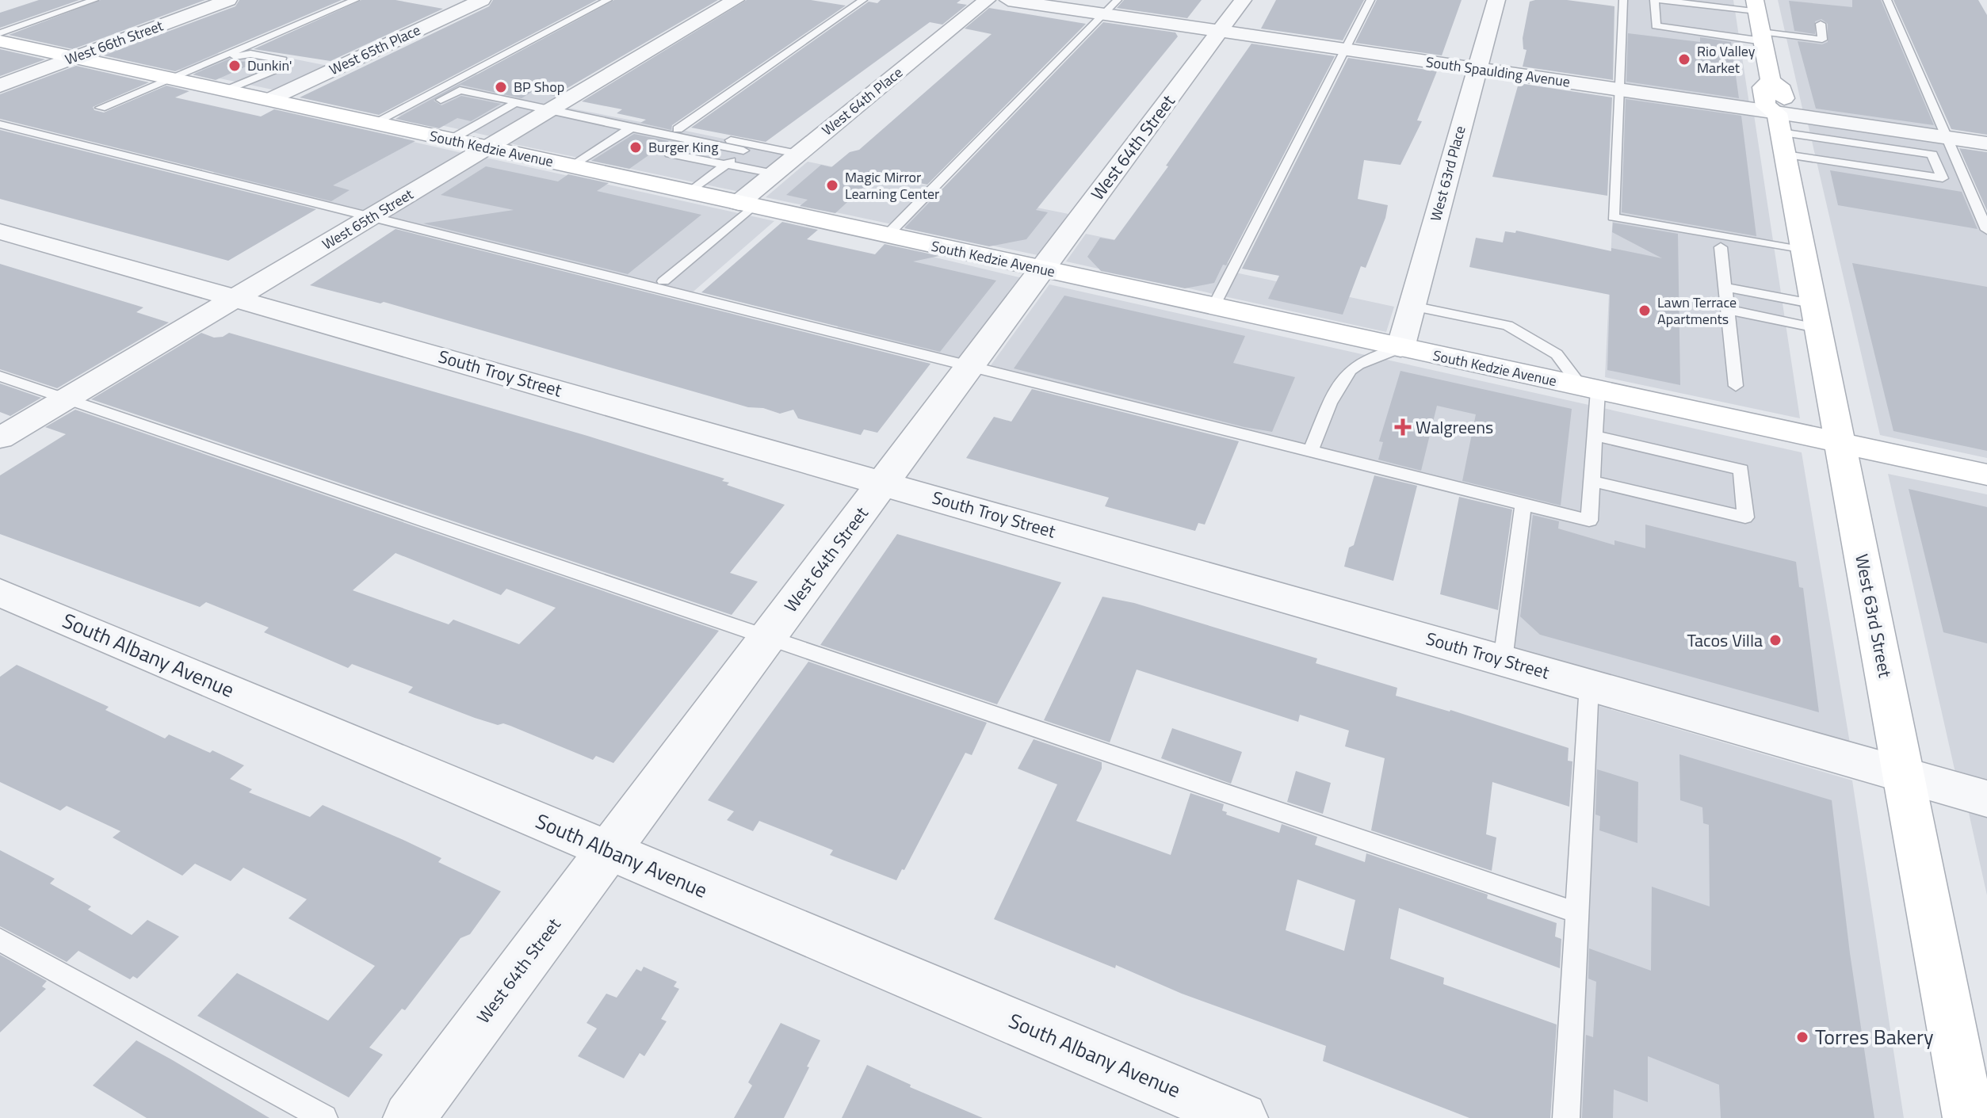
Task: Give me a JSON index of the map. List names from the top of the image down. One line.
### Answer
{"streets":{"main road":["South Kedzie Avenue","West 63rd Street"],"street":["West 66th Street","West 65th Place","South Spaulding Avenue","West 64th Place","West 64th Street","West 63rd Place","West 65th Street","South Troy Street","South Albany Avenue"]},"crossings":[["West 66th Street","South Kedzie Avenue"],["West 65th Place","South Kedzie Avenue"],["South Spaulding Avenue","West 64th Street"],["South Spaulding Avenue","West 63rd Place"],["South Spaulding Avenue","West 63rd Street"],["West 64th Place","South Kedzie Avenue"],["West 64th Street","South Kedzie Avenue"],["West 64th Street","South Troy Street"],["West 64th Street","South Albany Avenue"],["South Kedzie Avenue","West 63rd Place"],["South Kedzie Avenue","West 65th Street"],["South Kedzie Avenue","West 63rd Street"],["West 65th Street","South Troy Street"],["South Troy Street","West 63rd Street"]],"places":{"other":["Rio Valley Market","Dunkin'","BP Shop","Burger King","Magic Mirror Learning Center","Lawn Terrace Apartments","Tacos Villa","Torres Bakery"],"health":["Walgreens"]}}
